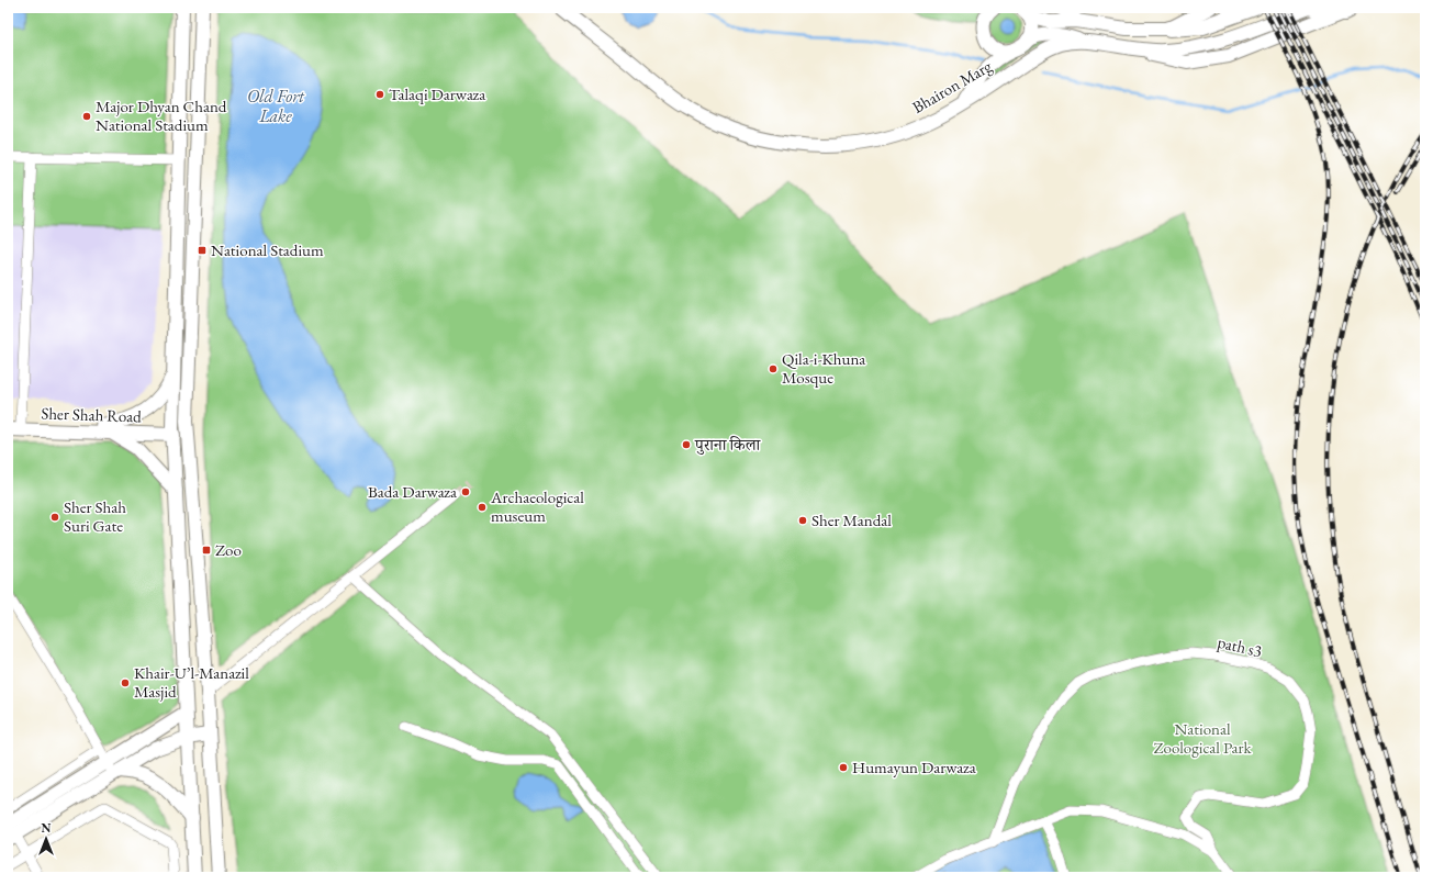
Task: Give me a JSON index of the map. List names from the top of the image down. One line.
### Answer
{"streets":{"main road":["Bhairon Marg","Sher Shah Road"],"street":["path s3"]},"water":["Old Fort Lake"],"parks":["National Zoological Park"],"places":{"other":["Talaqi Darwaza","Major Dhyan Chand National Stadium","Qila-i-Khuna Mosque","पुराना किला","Bada Darwaza","Archaeological museum","Sher Shah Suri Gate","Sher Mandal","Khair-U’l-Manazil Masjid","Humayun Darwaza"],"transit":["National Stadium","Zoo"]},"north":"top"}
